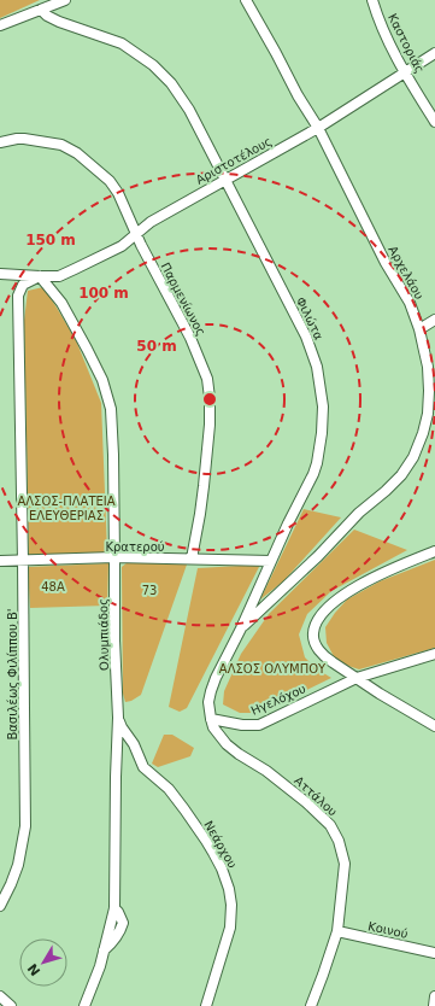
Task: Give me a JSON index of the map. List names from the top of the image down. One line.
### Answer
{"streets":{"street":["Καστοριάς","Αριστοτέλους","Αρχελάου","Παρμενίωνος","Φιλώτα","Κρατερού","Ολυμπιάδος","Βασιλέως Φιλίππου Β'","Ηγελόχου","Αττάλου","Νεάρχου","Κοινού"]},"crossings":[["Καστοριάς","Αριστοτέλους"],["Αριστοτέλους","Αρχελάου"],["Αριστοτέλους","Παρμενίωνος"],["Αριστοτέλους","Φιλώτα"],["Αριστοτέλους","Ολυμπιάδος"],["Αριστοτέλους","Βασιλέως Φιλίππου Β'"],["Αρχελάου","Φιλώτα"],["Παρμενίωνος","Κρατερού"],["Φιλώτα","Κρατερού"],["Φιλώτα","Ηγελόχου"],["Φιλώτα","Αττάλου"],["Κρατερού","Ολυμπιάδος"],["Κρατερού","Βασιλέως Φιλίππου Β'"],["Ολυμπιάδος","Βασιλέως Φιλίππου Β'"],["Ολυμπιάδος","Νεάρχου"],["Ηγελόχου","Αττάλου"],["Αττάλου","Κοινού"]],"parks":["ΑΛΣΟΣ-ΠΛΑΤΕΙΑ ΕΛΕΥΘΕΡΙΑΣ","48Α","73","ΑΛΣΟΣ ΟΛΥΜΠΟΥ"],"north":"bottom left","rings":["150 m","100 m","50 m"]}
